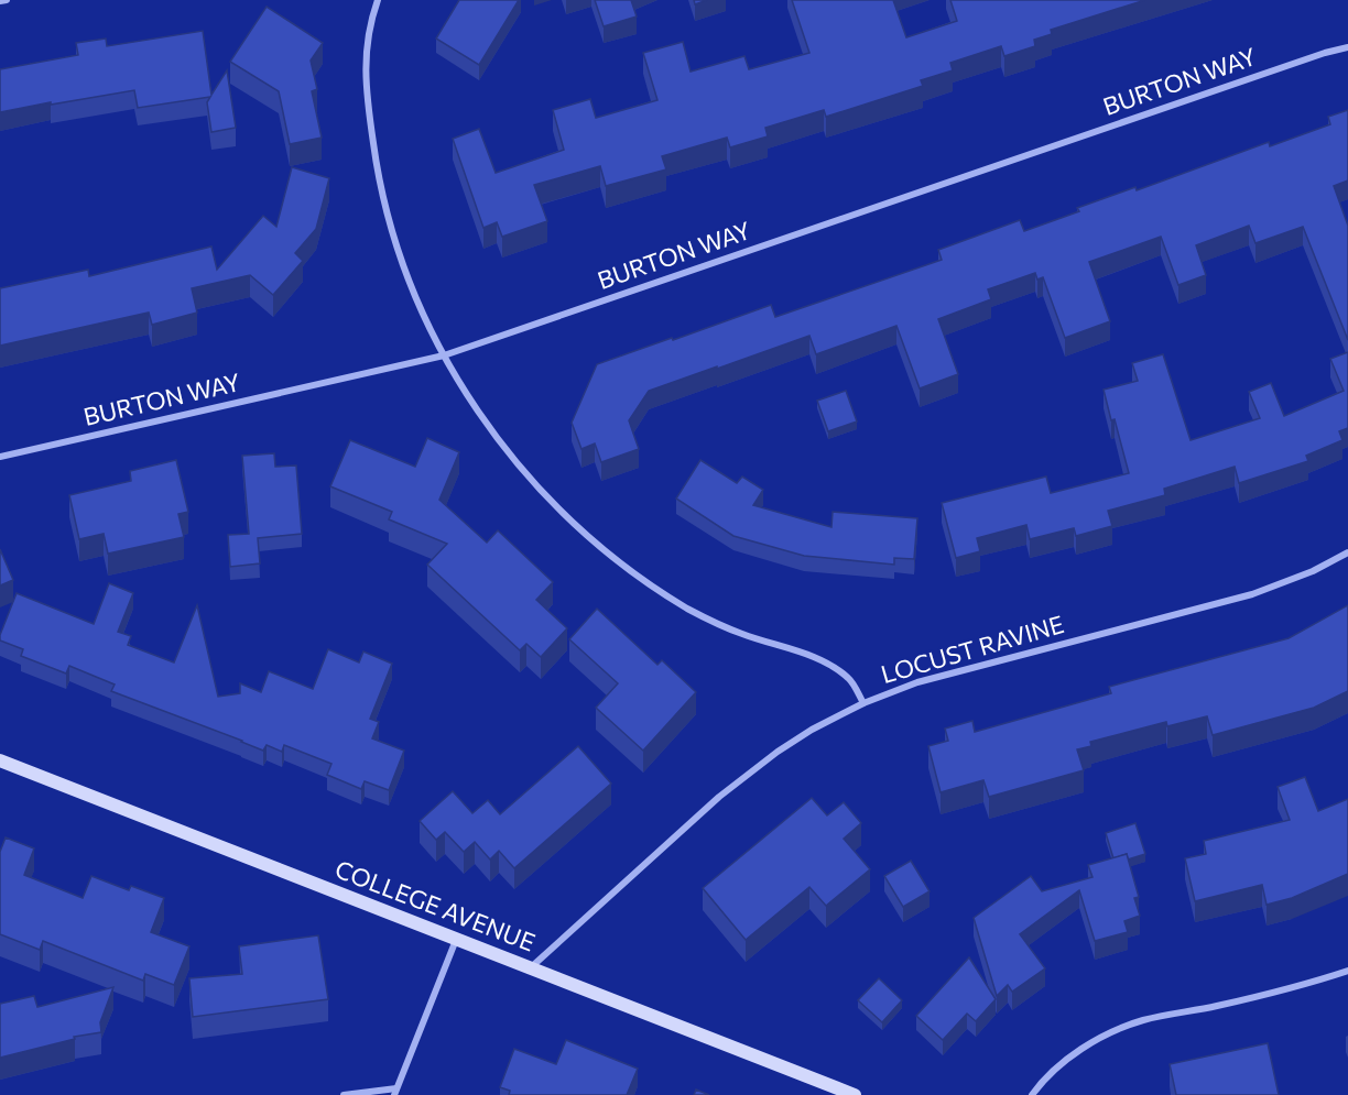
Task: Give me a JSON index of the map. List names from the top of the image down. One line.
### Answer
{"streets":{"street":["BURTON WAY","LOCUST RAVINE","COLLEGE AVENUE"]},"crossings":[["LOCUST RAVINE","COLLEGE AVENUE"]]}
